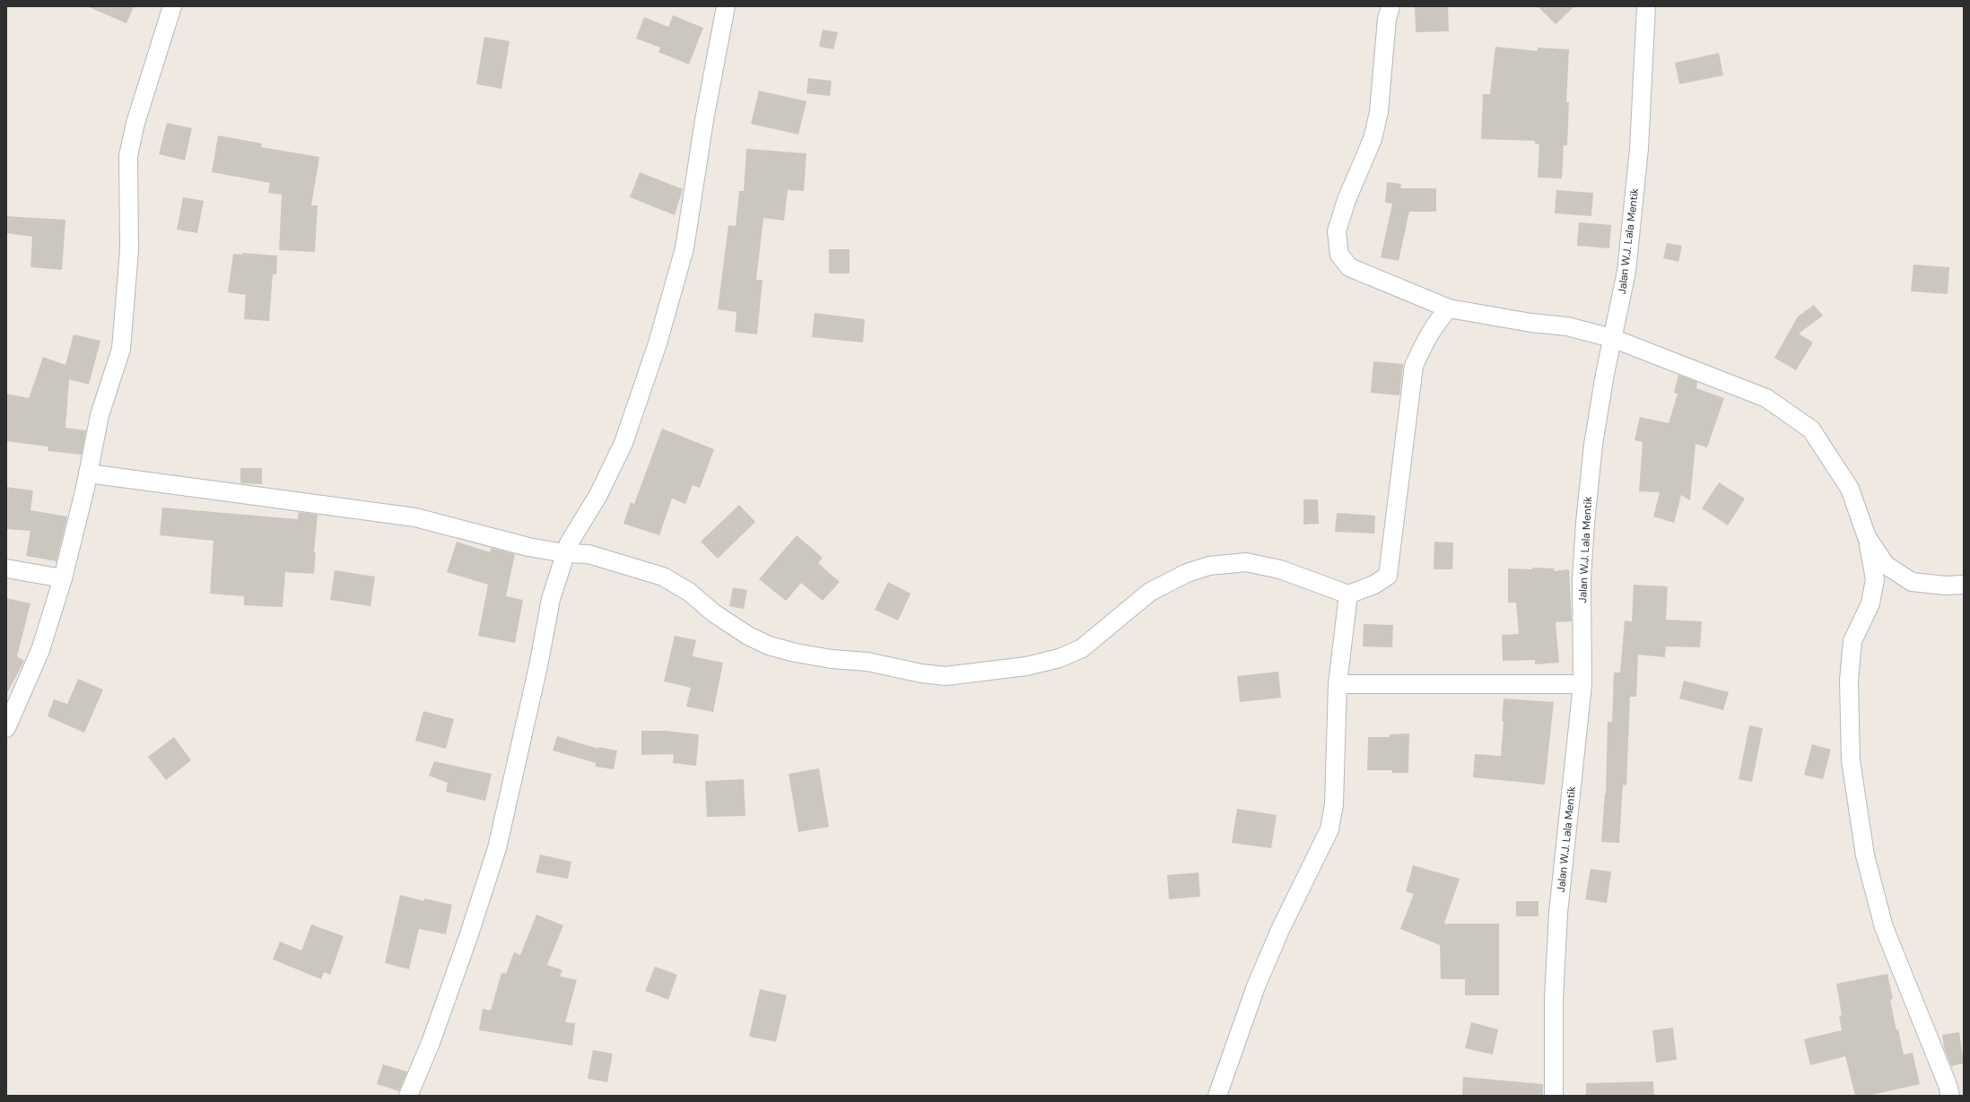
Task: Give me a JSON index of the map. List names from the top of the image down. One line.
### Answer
{"streets":{"street":["Jalan W.J. Lala Mentik"]}}
